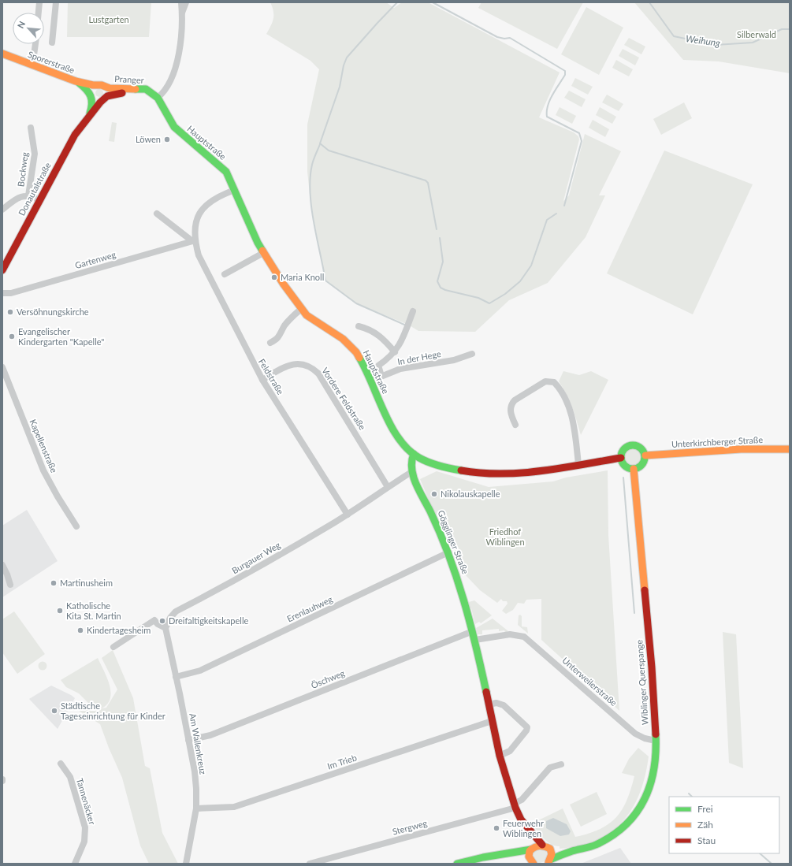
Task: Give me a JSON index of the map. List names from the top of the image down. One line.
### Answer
{"streets":{"main road":["Sporerstraße","Pranger","Hauptstraße","Donautalstraße","Unterkirchberger Straße","Gögglinger Straße","Wiblinger Querspange"],"street":["Bockweg","Gartenweg","In der Hege","Feldstraße","Vordere Feldstraße","Kapellenstraße","Burgauer Weg","Erenlauhweg","Öschweg","Unterweilerstraße","Am Wallenkreuz","Im Trieb","Tannenäcker","Stergweg"]},"crossings":[["Sporerstraße","Pranger"],["Pranger","Hauptstraße"],["Hauptstraße","In der Hege"],["Hauptstraße","Feldstraße"],["Hauptstraße","Gögglinger Straße"],["Gartenweg","Feldstraße"],["Feldstraße","Vordere Feldstraße"],["Feldstraße","Burgauer Weg"],["Vordere Feldstraße","Burgauer Weg"],["Unterkirchberger Straße","Wiblinger Querspange"],["Gögglinger Straße","Burgauer Weg"],["Gögglinger Straße","Erenlauhweg"],["Gögglinger Straße","Öschweg"],["Gögglinger Straße","Unterweilerstraße"],["Gögglinger Straße","Wiblinger Querspange"],["Gögglinger Straße","Im Trieb"],["Gögglinger Straße","Stergweg"],["Burgauer Weg","Am Wallenkreuz"],["Erenlauhweg","Am Wallenkreuz"],["Öschweg","Am Wallenkreuz"],["Unterweilerstraße","Wiblinger Querspange"],["Am Wallenkreuz","Im Trieb"]],"water":["Weihung"],"parks":["Lustgarten","Silberwald","Friedhof Wiblingen"],"places":["Löwen","Maria Knoll","Versöhnungskirche","Evangelischer Kindergarten \"Kapelle\"","Nikolauskapelle","Martinusheim","Katholische Kita St. Martin","Dreifaltigkeitskapelle","Kindertagesheim","Städtische Tageseinrichtung für Kinder","Feuerwehr Wiblingen"],"legend":["Frei","Zäh","Stau"],"north":"top left"}
